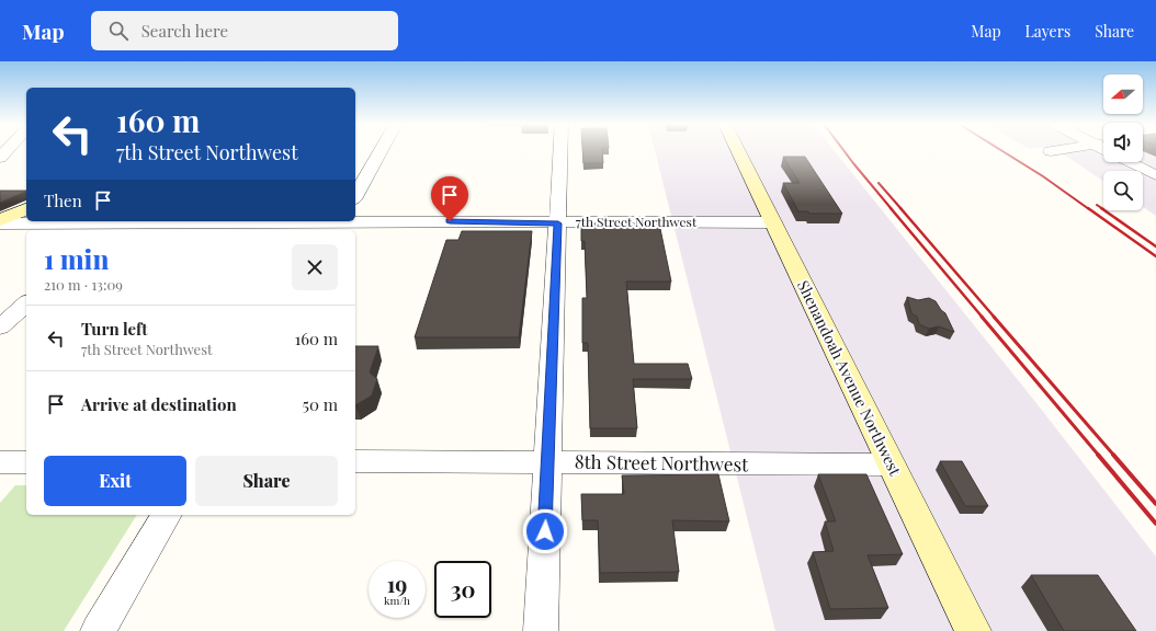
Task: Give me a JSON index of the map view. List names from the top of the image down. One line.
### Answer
{"streets":{"street":["7th Street Northwest","Shenandoah Avenue Northwest","8th Street Northwest"]},"crossings":[["7th Street Northwest","Shenandoah Avenue Northwest"],["Shenandoah Avenue Northwest","8th Street Northwest"]],"north":"left","page":{"header":"Map","search":"Search here","nav":["Map","Layers","Share"],"turn":["160 m","7th Street Northwest"],"then":"Then","heading":["1 min","210 m · 13:09"],"list":[{"name":"Turn left","note":"7th Street Northwest","value":"160 m"},{"name":"Arrive at destination","value":"50 m"}],"buttons":["Exit","Share"],"speed":"19 km/h","limit":"30"}}
